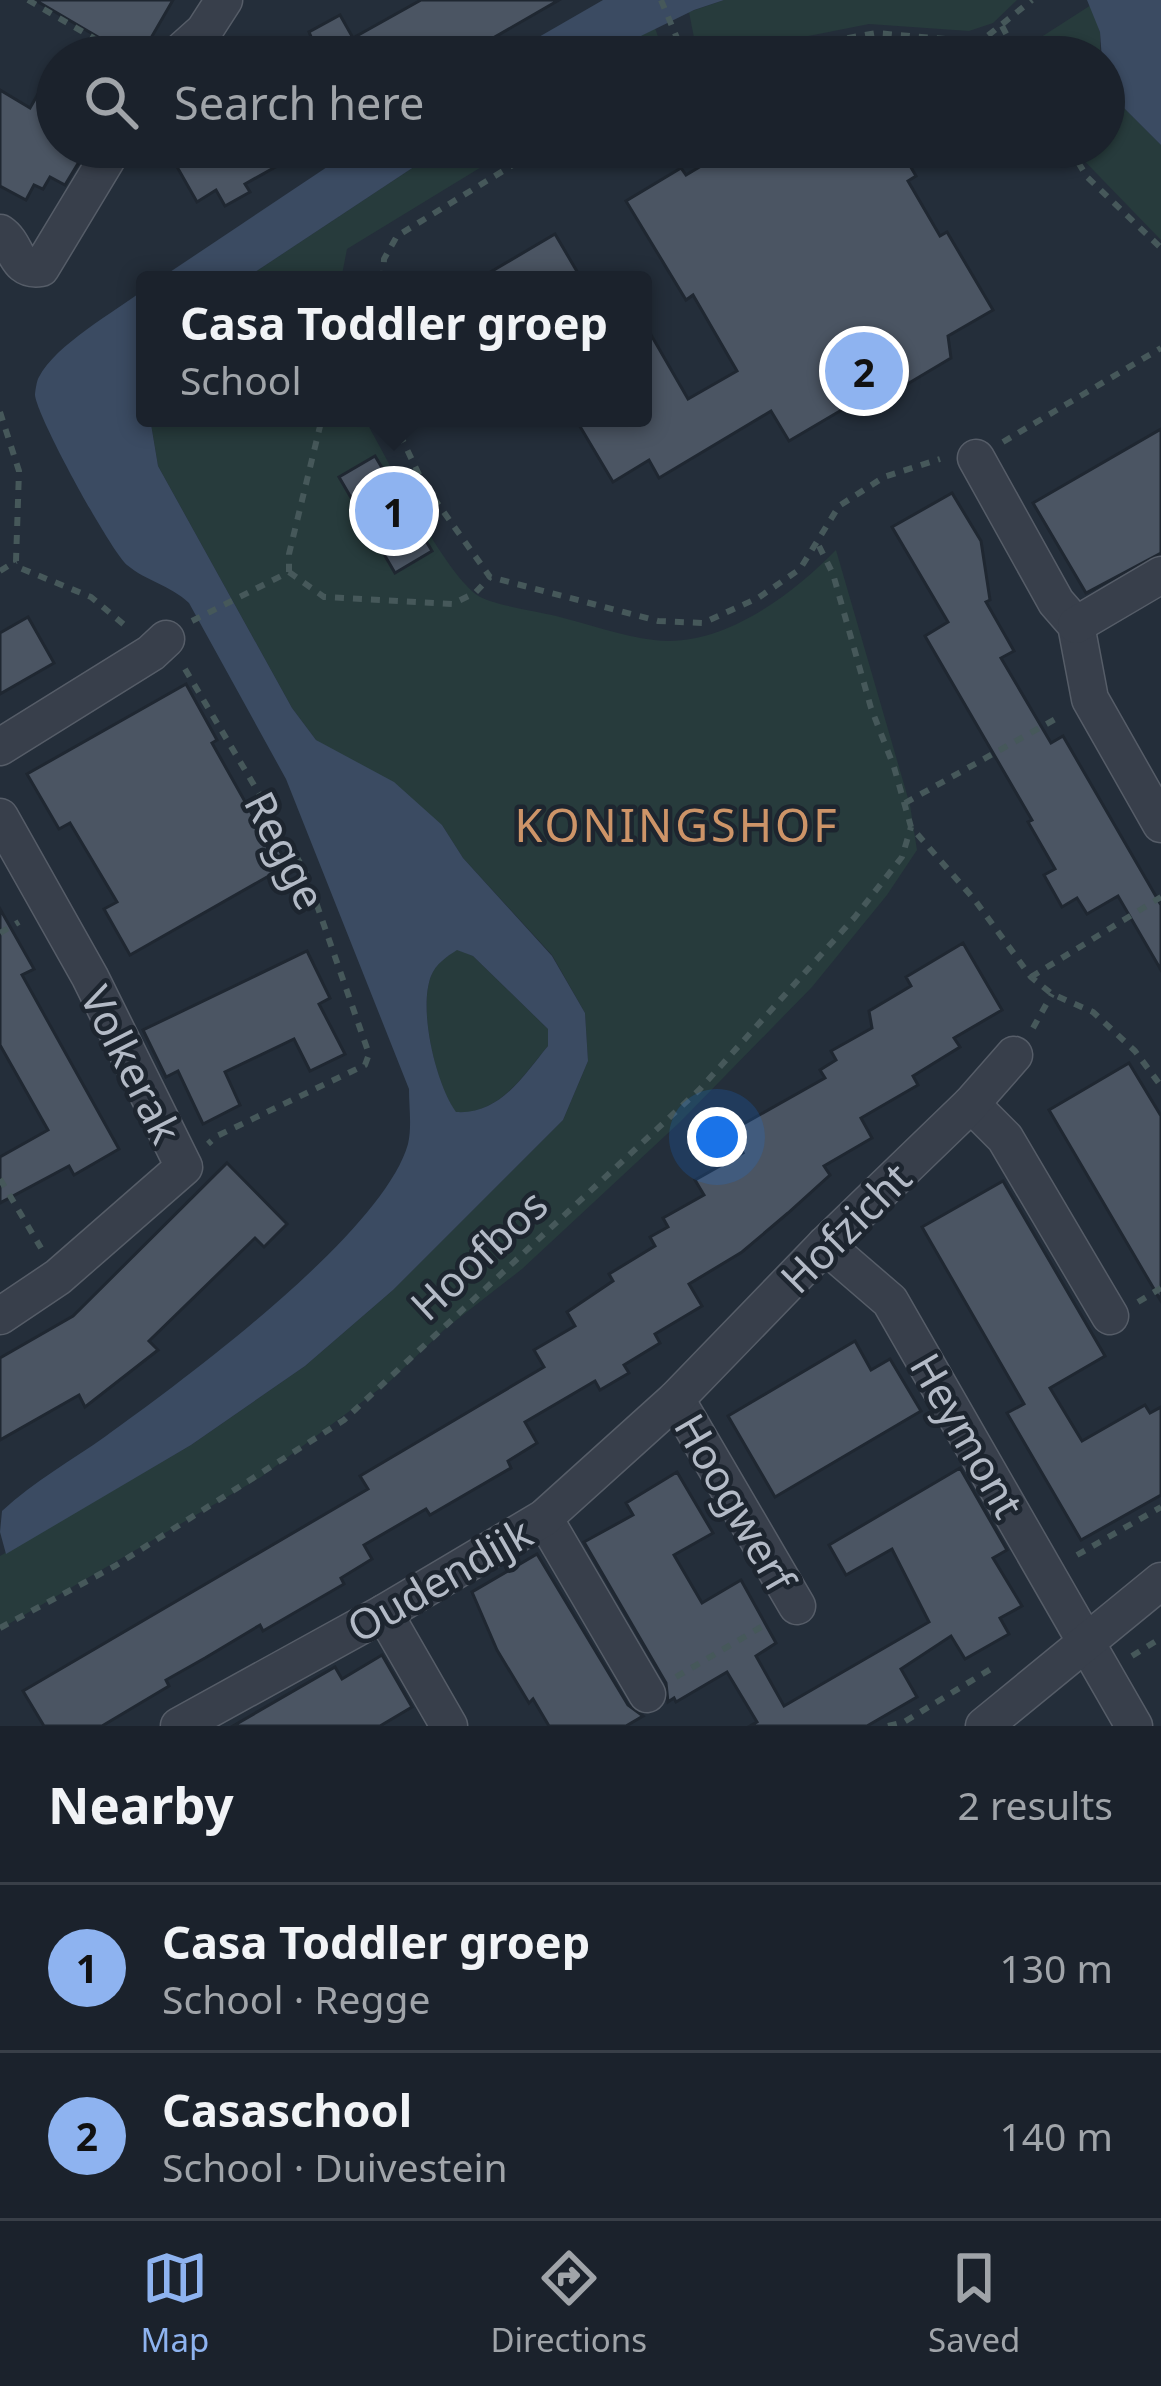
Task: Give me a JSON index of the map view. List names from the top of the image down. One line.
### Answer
{"streets":{"street":["Volkerak","Hofzicht","Heymont","Hoogwerf","Oudendijk"],"path":["Regge","Hoofbos"]},"crossings":[["Regge","Volkerak"],["Hofzicht","Heymont"],["Hofzicht","Hoogwerf"],["Hofzicht","Oudendijk"],["Hoogwerf","Oudendijk"]],"districts":["KONINGSHOF"],"page":{"search":"Search here","popup":["Casa Toddler groep","School"],"pins":["2","1"],"heading":["Nearby","2 results"],"list":[{"mark":"1","name":"Casa Toddler groep","note":"School · Regge","value":"130 m"},{"mark":"2","name":"Casaschool","note":"School · Duivestein","value":"140 m"}],"nav":["Map","Directions","Saved"]}}
